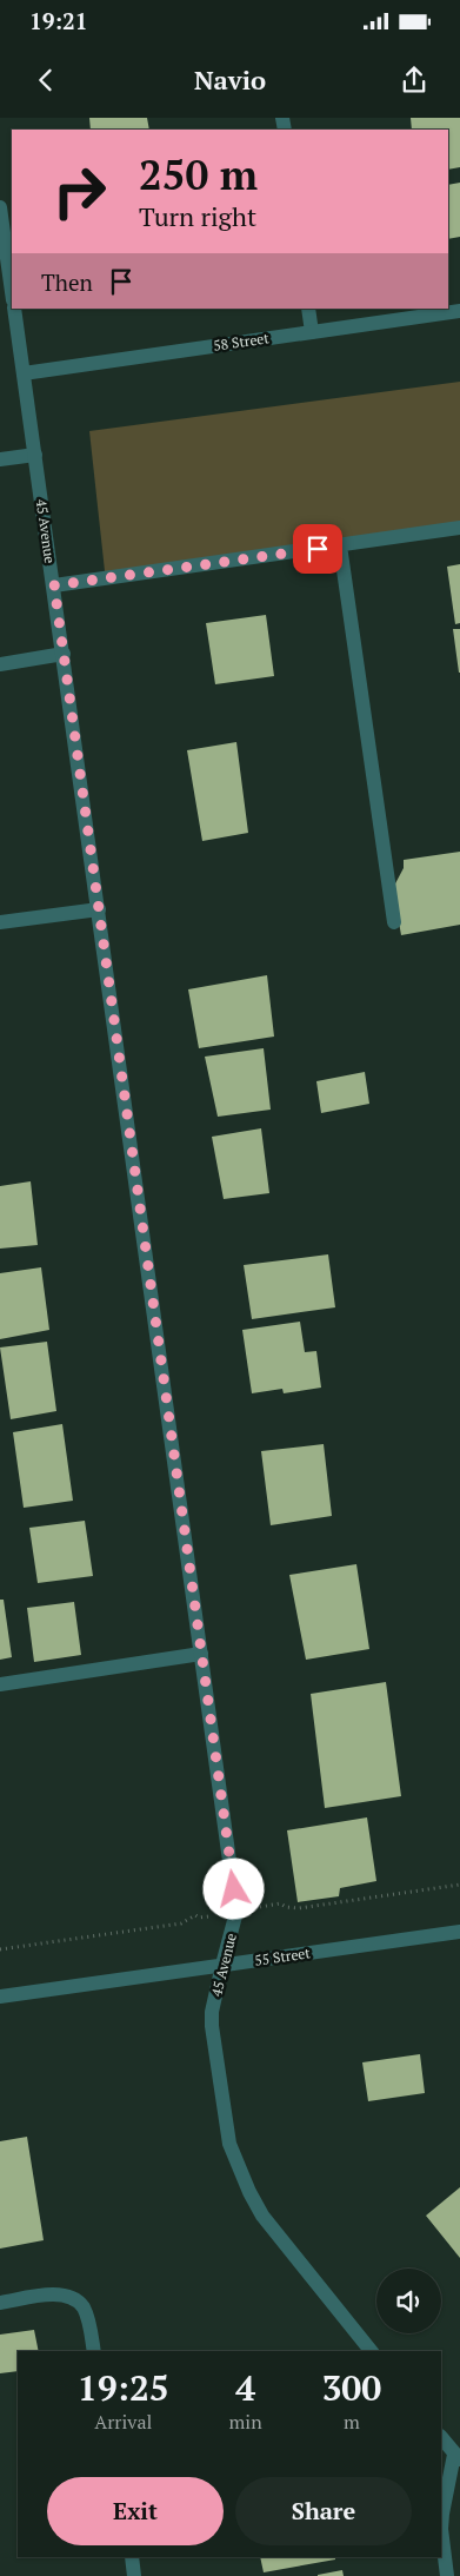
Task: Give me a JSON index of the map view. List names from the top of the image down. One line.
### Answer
{"streets":{"street":["58 Street","45 Avenue","55 Street"]},"crossings":[["58 Street","45 Avenue"],["45 Avenue","55 Street"]],"page":{"status":"19:21","header":"Navio","turn":["250 m","Turn right"],"then":"Then","eta":["19:25","Arrival","4","min","300","m"],"buttons":["Exit","Share"]}}
